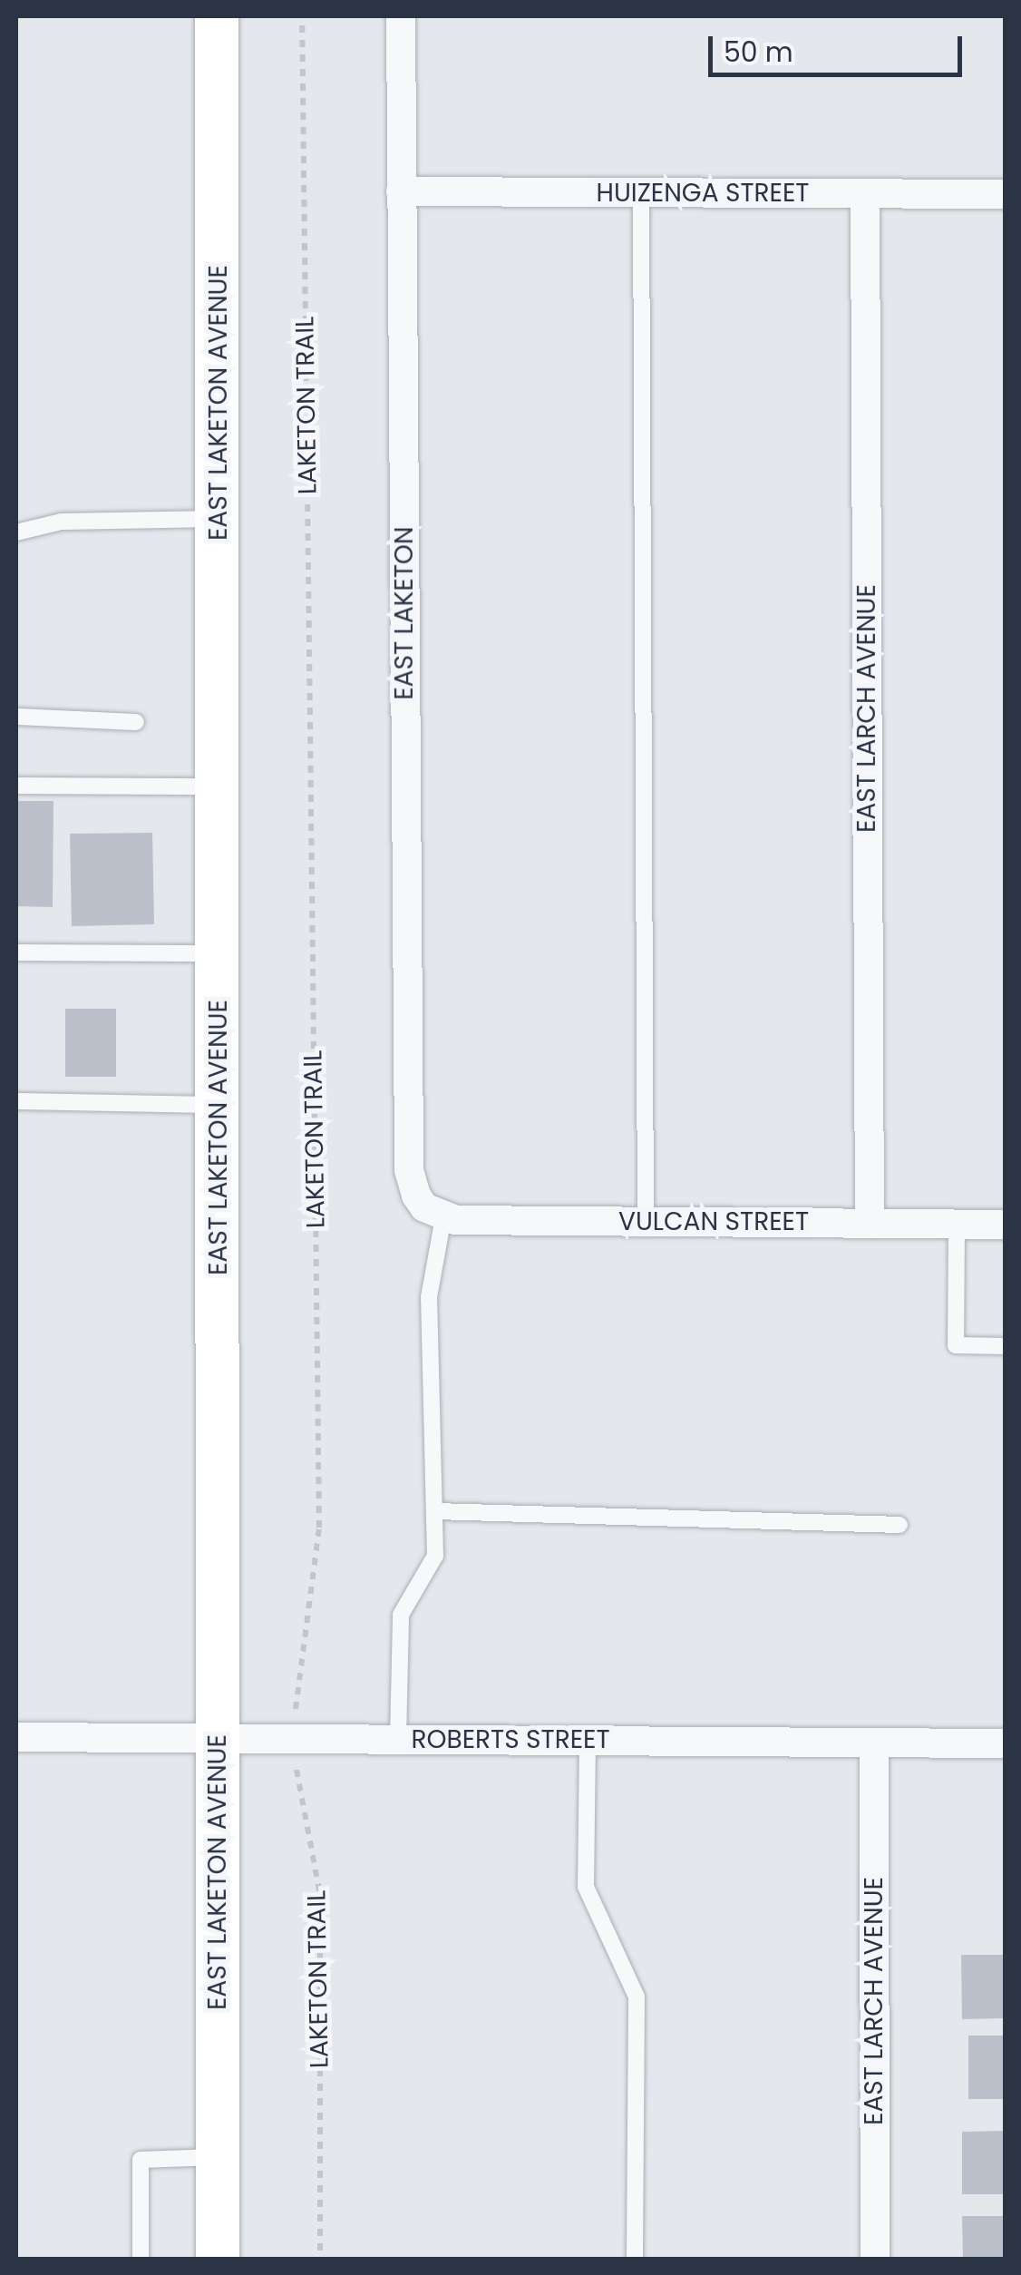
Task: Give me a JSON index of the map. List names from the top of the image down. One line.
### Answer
{"streets":{"main road":["EAST LAKETON AVENUE"],"street":["HUIZENGA STREET","EAST LAKETON","EAST LARCH AVENUE","VULCAN STREET","ROBERTS STREET"],"path":["LAKETON TRAIL"]},"crossings":[["HUIZENGA STREET","EAST LAKETON"],["HUIZENGA STREET","EAST LARCH AVENUE"],["EAST LAKETON AVENUE","ROBERTS STREET"],["LAKETON TRAIL","ROBERTS STREET"],["EAST LAKETON","VULCAN STREET"],["EAST LARCH AVENUE","VULCAN STREET"],["EAST LARCH AVENUE","ROBERTS STREET"]],"scale_bar":"50 m"}
